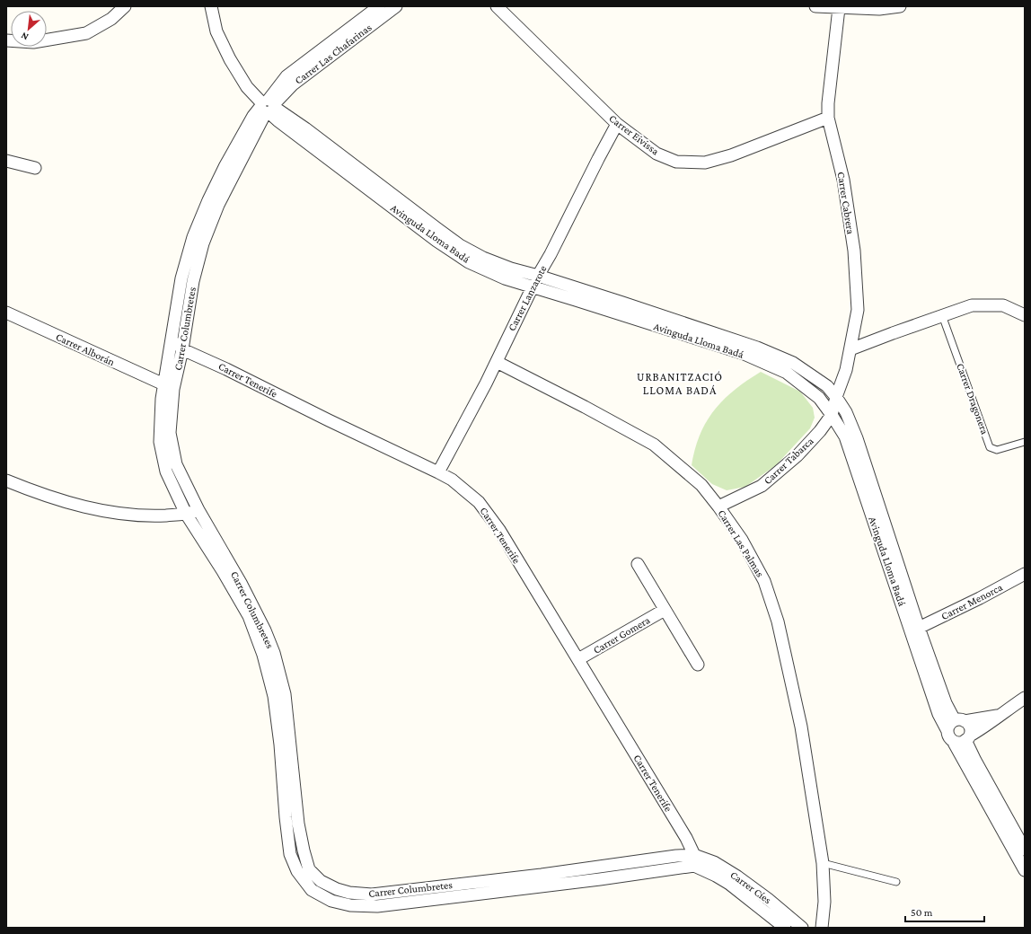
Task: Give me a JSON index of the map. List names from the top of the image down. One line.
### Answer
{"streets":{"street":["Carrer Las Chafarinas","Carrer Eivissa","Carrer Cabrera","Avinguda Lloma Badá","Carrer Lanzarote","Carrer Columbretes","Carrer Alborán","Carrer Tenerife","Carrer Tabarca","Carrer Las Palmas","Carrer Menorca","Carrer Gomera","Carrer Cíes"],"lane":["Carrer Dragonera"]},"crossings":[["Carrer Las Chafarinas","Avinguda Lloma Badá"],["Carrer Las Chafarinas","Carrer Columbretes"],["Carrer Eivissa","Carrer Cabrera"],["Carrer Eivissa","Carrer Lanzarote"],["Carrer Cabrera","Avinguda Lloma Badá"],["Carrer Cabrera","Carrer Tabarca"],["Avinguda Lloma Badá","Carrer Lanzarote"],["Avinguda Lloma Badá","Carrer Columbretes"],["Avinguda Lloma Badá","Carrer Tabarca"],["Avinguda Lloma Badá","Carrer Menorca"],["Carrer Lanzarote","Carrer Tenerife"],["Carrer Lanzarote","Carrer Las Palmas"],["Carrer Columbretes","Carrer Alborán"],["Carrer Columbretes","Carrer Tenerife"],["Carrer Columbretes","Carrer Cíes"],["Carrer Tenerife","Carrer Gomera"],["Carrer Tenerife","Carrer Cíes"],["Carrer Tabarca","Carrer Las Palmas"]],"districts":["URBANITZACIÓ LLOMA BADÁ"],"scale_bar":"50 m","north":"bottom left"}
